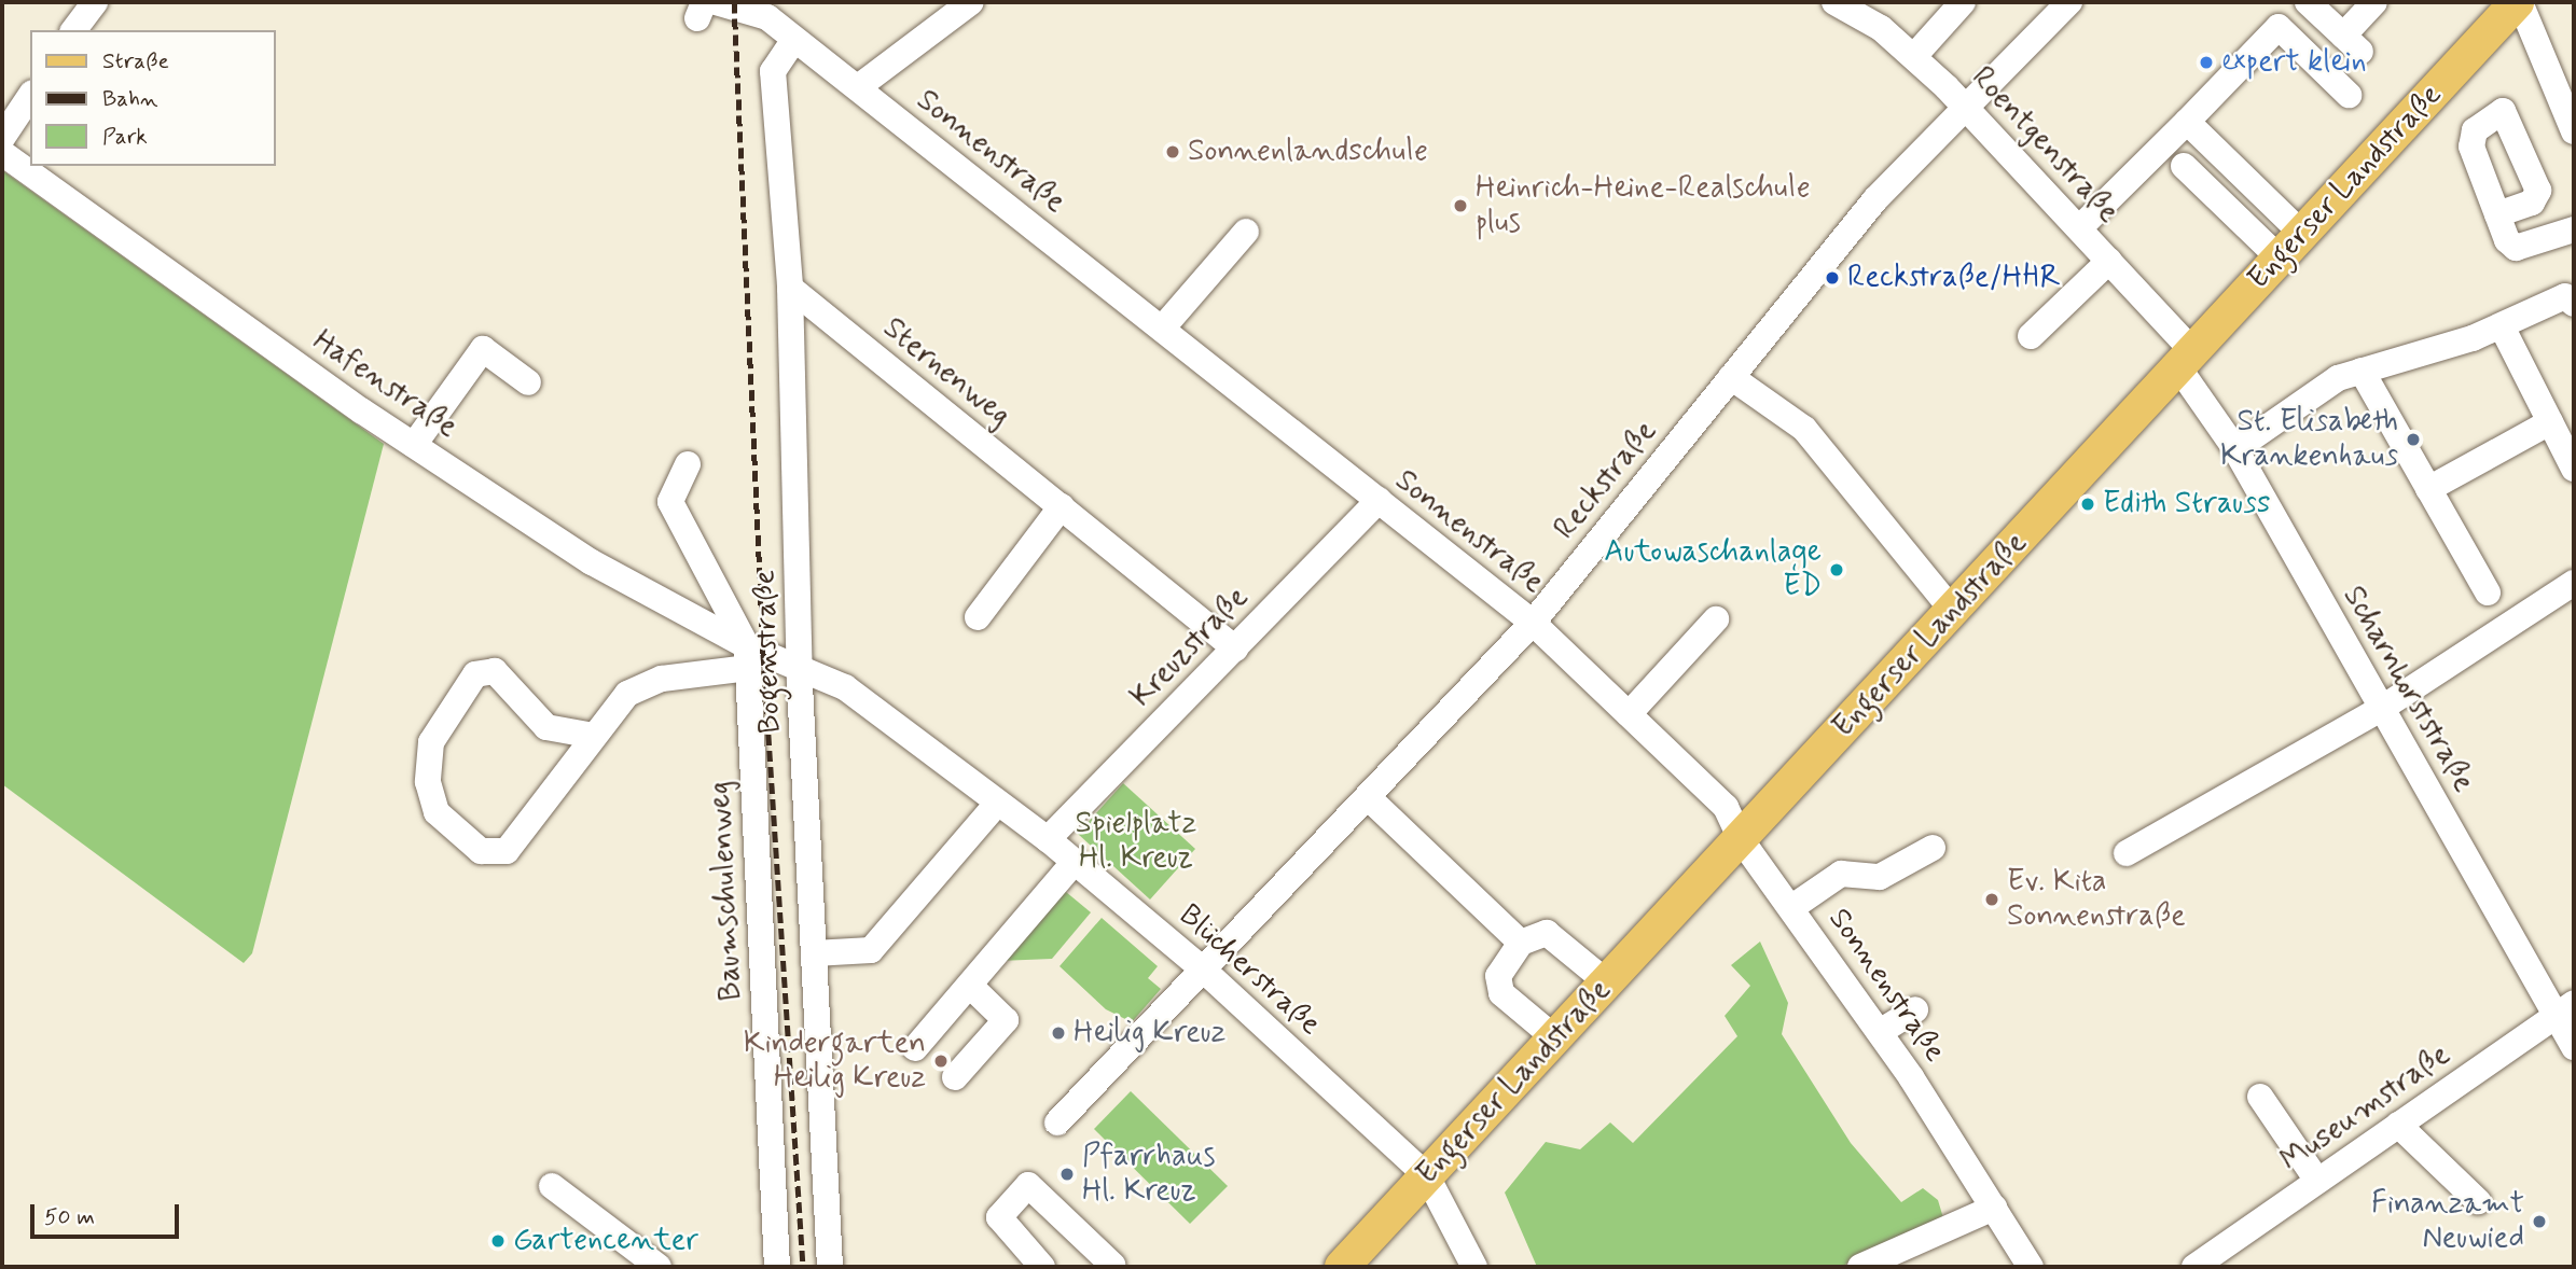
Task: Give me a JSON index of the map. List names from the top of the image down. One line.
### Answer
{"streets":{"main road":["Engerser Landstraße"],"street":["Roentgenstraße","Sonnenstraße","Sternenweg","Hafenstraße","Reckstraße","Kreuzstraße","Bogenstraße","Scharnhorststraße","Baumschulenweg","Blücherstraße","Museumstraße"]},"crossings":[["Roentgenstraße","Engerser Landstraße"],["Roentgenstraße","Reckstraße"],["Roentgenstraße","Scharnhorststraße"],["Sonnenstraße","Engerser Landstraße"],["Sonnenstraße","Reckstraße"],["Sonnenstraße","Kreuzstraße"],["Sonnenstraße","Bogenstraße"],["Engerser Landstraße","Scharnhorststraße"],["Engerser Landstraße","Blücherstraße"],["Sternenweg","Kreuzstraße"],["Sternenweg","Bogenstraße"],["Hafenstraße","Baumschulenweg"],["Hafenstraße","Blücherstraße"],["Reckstraße","Blücherstraße"],["Kreuzstraße","Blücherstraße"],["Bogenstraße","Blücherstraße"],["Scharnhorststraße","Museumstraße"],["Baumschulenweg","Blücherstraße"]],"parks":["Spielplatz Hl. Kreuz"],"places":["expert klein","Sonnenlandschule","Heinrich-Heine-Realschule plus","Reckstraße/HHR","St. Elisabeth Krankenhaus","Edith Strauss","Autowaschanlage ED","Ev. Kita Sonnenstraße","Heilig Kreuz","Kindergarten Heilig Kreuz","Pfarrhaus Hl. Kreuz","Finanzamt Neuwied","Gartencenter"],"legend":["Straße","Bahn","Park"],"scale_bar":"50 m"}
